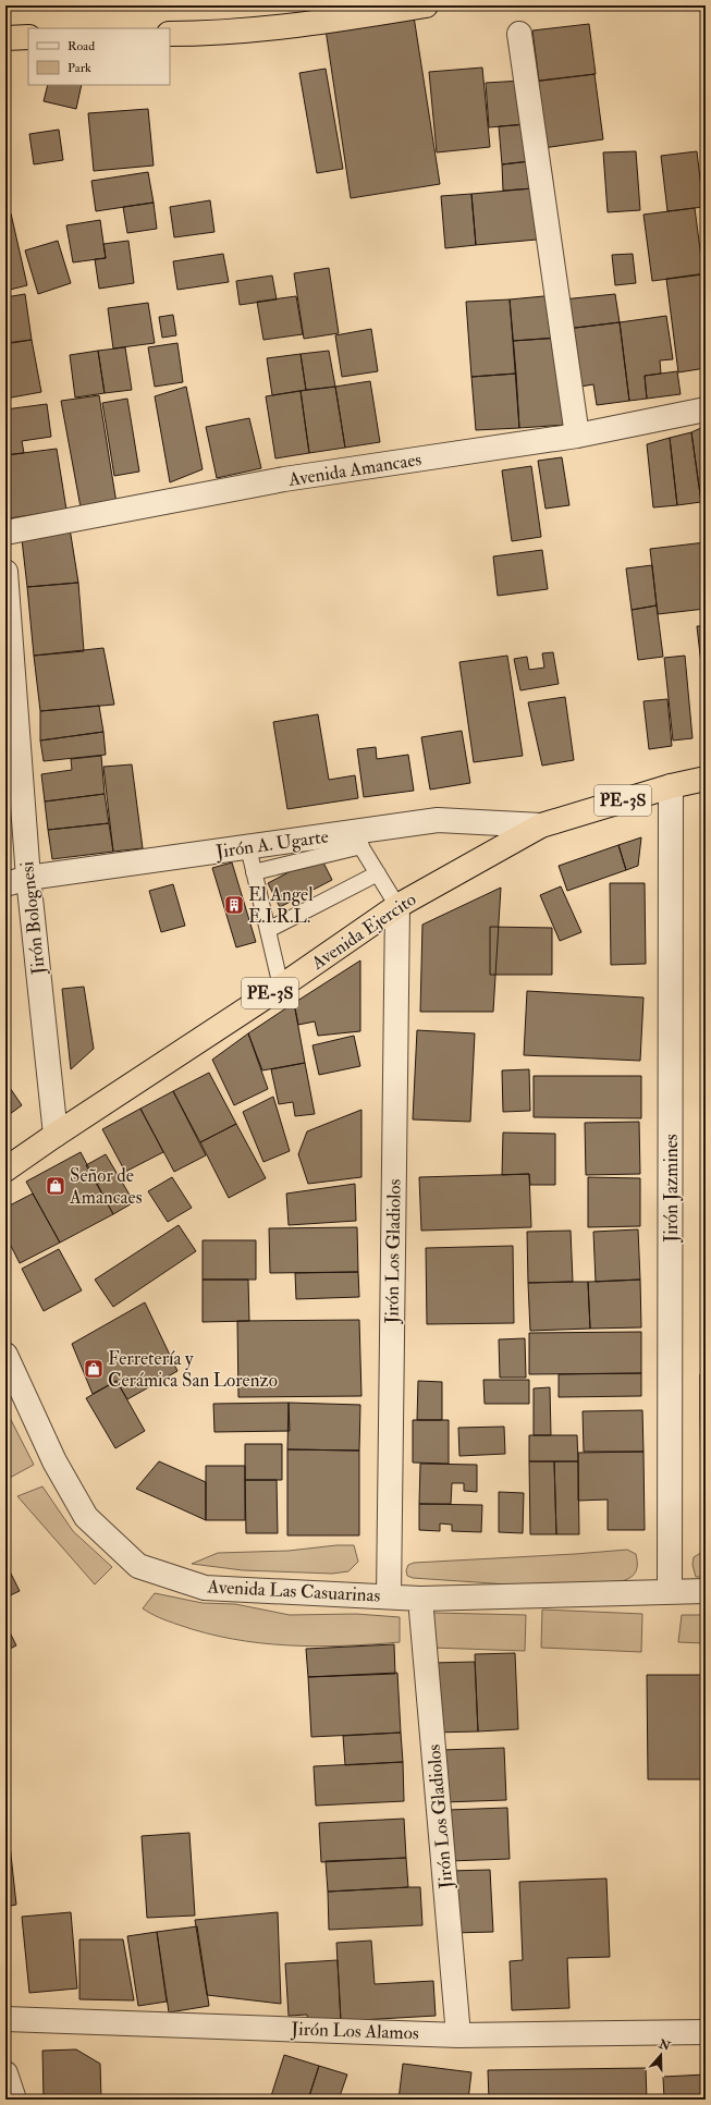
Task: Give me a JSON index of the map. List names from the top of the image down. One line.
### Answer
{"streets":{"highway":["PE-3S","Avenida Ejercito"],"street":["Avenida Amancaes","Jirón A. Ugarte","Jirón Bolognesi","Jirón Jazmines","Jirón Los Gladiolos","Avenida Las Casuarinas","Jirón Los Alamos"]},"crossings":[["Jirón A. Ugarte","Jirón Bolognesi"],["Jirón A. Ugarte","Avenida Ejercito"],["Jirón Bolognesi","Avenida Ejercito"],["Avenida Ejercito","Jirón Jazmines"],["Avenida Ejercito","Jirón Los Gladiolos"],["Jirón Jazmines","Avenida Las Casuarinas"],["Jirón Los Gladiolos","Avenida Las Casuarinas"],["Jirón Los Gladiolos","Jirón Los Alamos"]],"places":{"building":["El Angel E.I.R.L."],"shop":["Señor de Amancaes","Ferretería y Cerámica San Lorenzo"]},"legend":["Road","Park"],"north":"top"}
